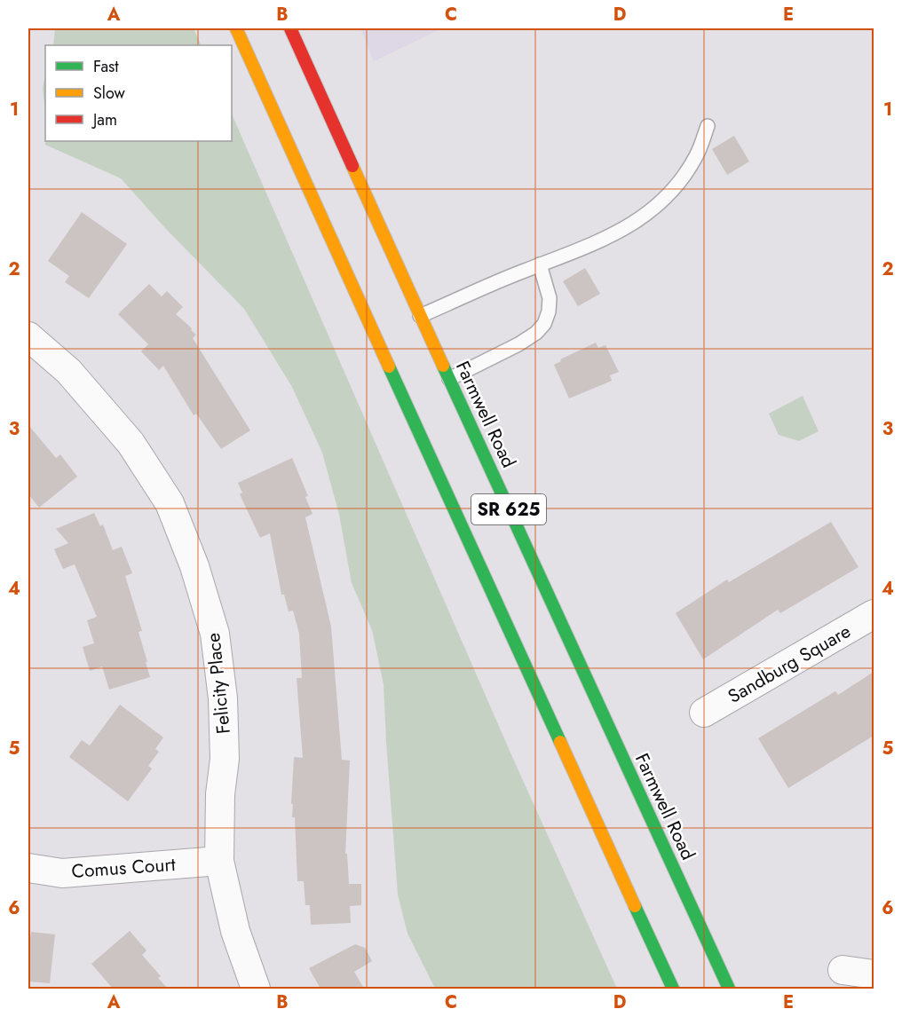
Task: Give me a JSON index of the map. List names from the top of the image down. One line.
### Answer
{"streets":{"main road":["Farmwell Road","SR 625"],"street":["Sandburg Square","Felicity Place","Comus Court"]},"crossings":[["Felicity Place","Comus Court"]],"legend":["Fast","Slow","Jam"],"grid":{"columns":["A","B","C","D","E"],"rows":["1","2","3","4","5","6"]}}
